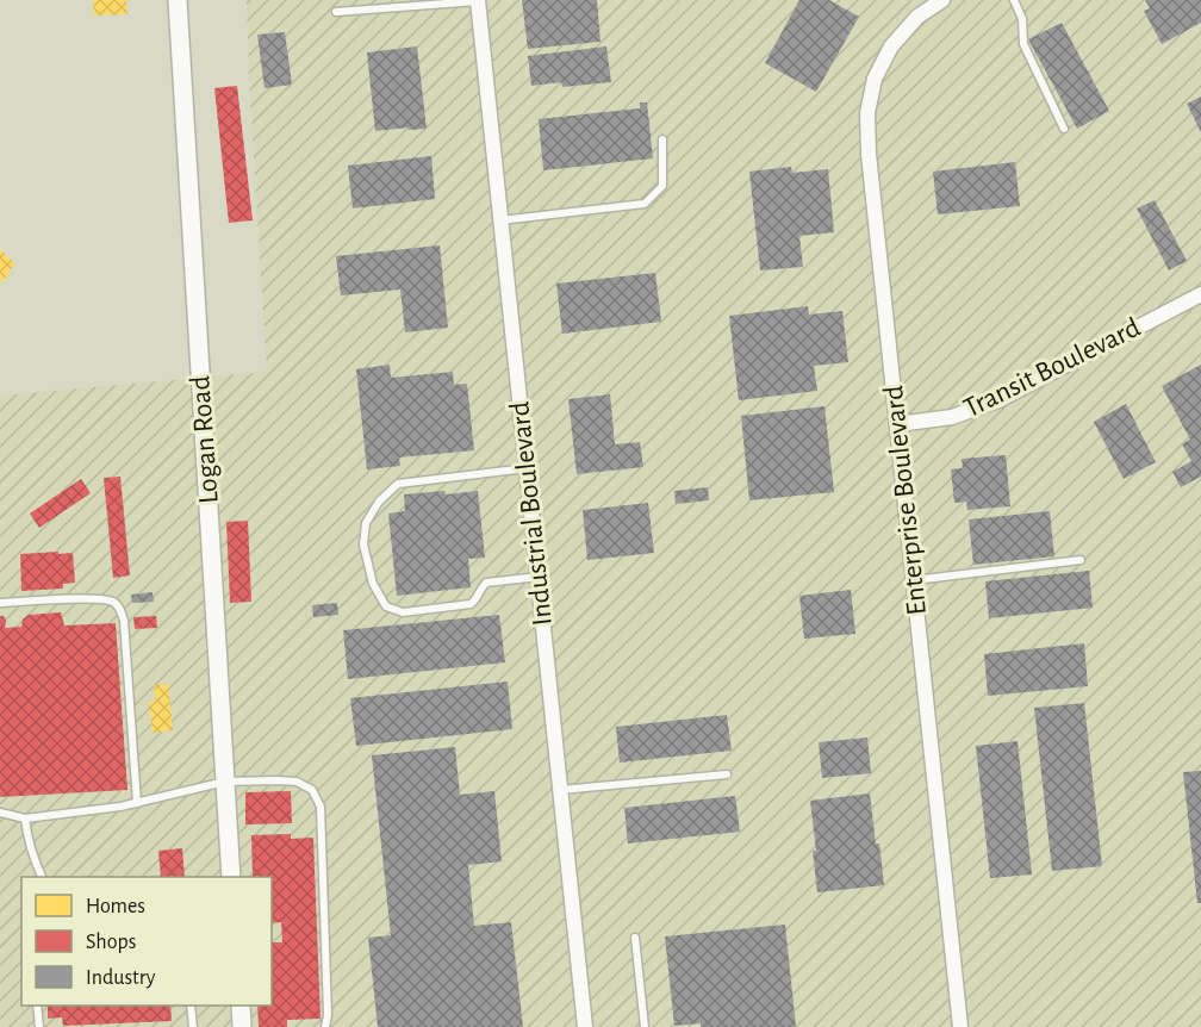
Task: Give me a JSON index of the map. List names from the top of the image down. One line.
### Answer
{"streets":{"street":["Transit Boulevard","Logan Road","Enterprise Boulevard","Industrial Boulevard"]},"crossings":[["Transit Boulevard","Enterprise Boulevard"]],"legend":["Homes","Shops","Industry"]}
